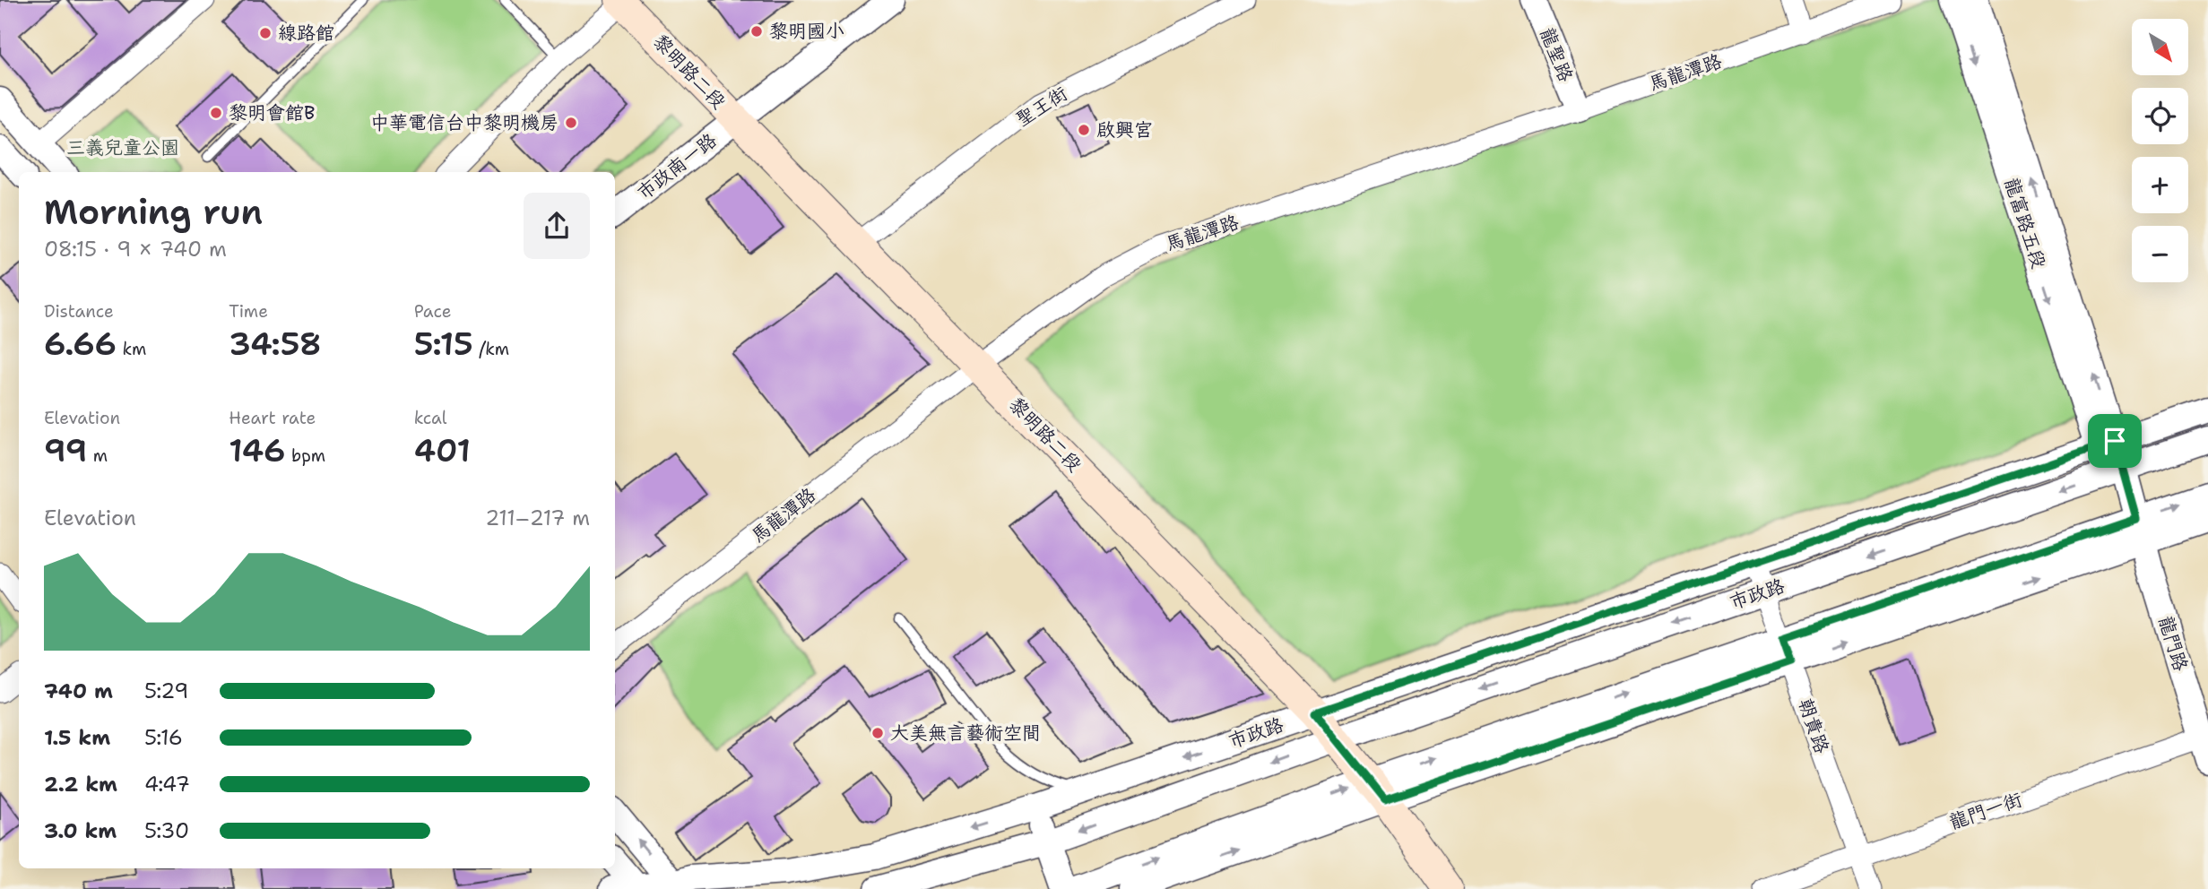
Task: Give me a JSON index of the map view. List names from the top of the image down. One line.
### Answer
{"streets":{"main road":["黎明路二段"],"street":["龍聖路","馬龍潭路","聖王街","市政南一路","龍富路五段","市政路","龍門路","朝貴路","龍門一街"]},"crossings":[["龍聖路","馬龍潭路"],["黎明路二段","馬龍潭路"],["黎明路二段","聖王街"],["黎明路二段","市政南一路"],["黎明路二段","市政路"],["龍富路五段","市政路"],["龍富路五段","龍門路"],["市政路","龍門路"],["市政路","朝貴路"],["龍門路","龍門一街"],["朝貴路","龍門一街"]],"parks":["三義兒童公園"],"places":["黎明國小","線路館","黎明會館B","中華電信台中黎明機房","啟興宮","大美無言藝術空間"],"north":"bottom right","page":{"map_buttons":["+","−"],"heading":["Morning run","08:15 · 9 × 740 m"],"stats":[["Distance","6.66 km"],["Time","34:58"],["Pace","5:15 /km"],["Elevation","99 m"],["Heart rate","146 bpm"],["kcal","401"]],"chart":["Elevation","211–217 m"],"list":[{"name":"740 m","note":"5:29"},{"name":"1.5 km","note":"5:16"},{"name":"2.2 km","note":"4:47"},{"name":"3.0 km","note":"5:30"}]}}
